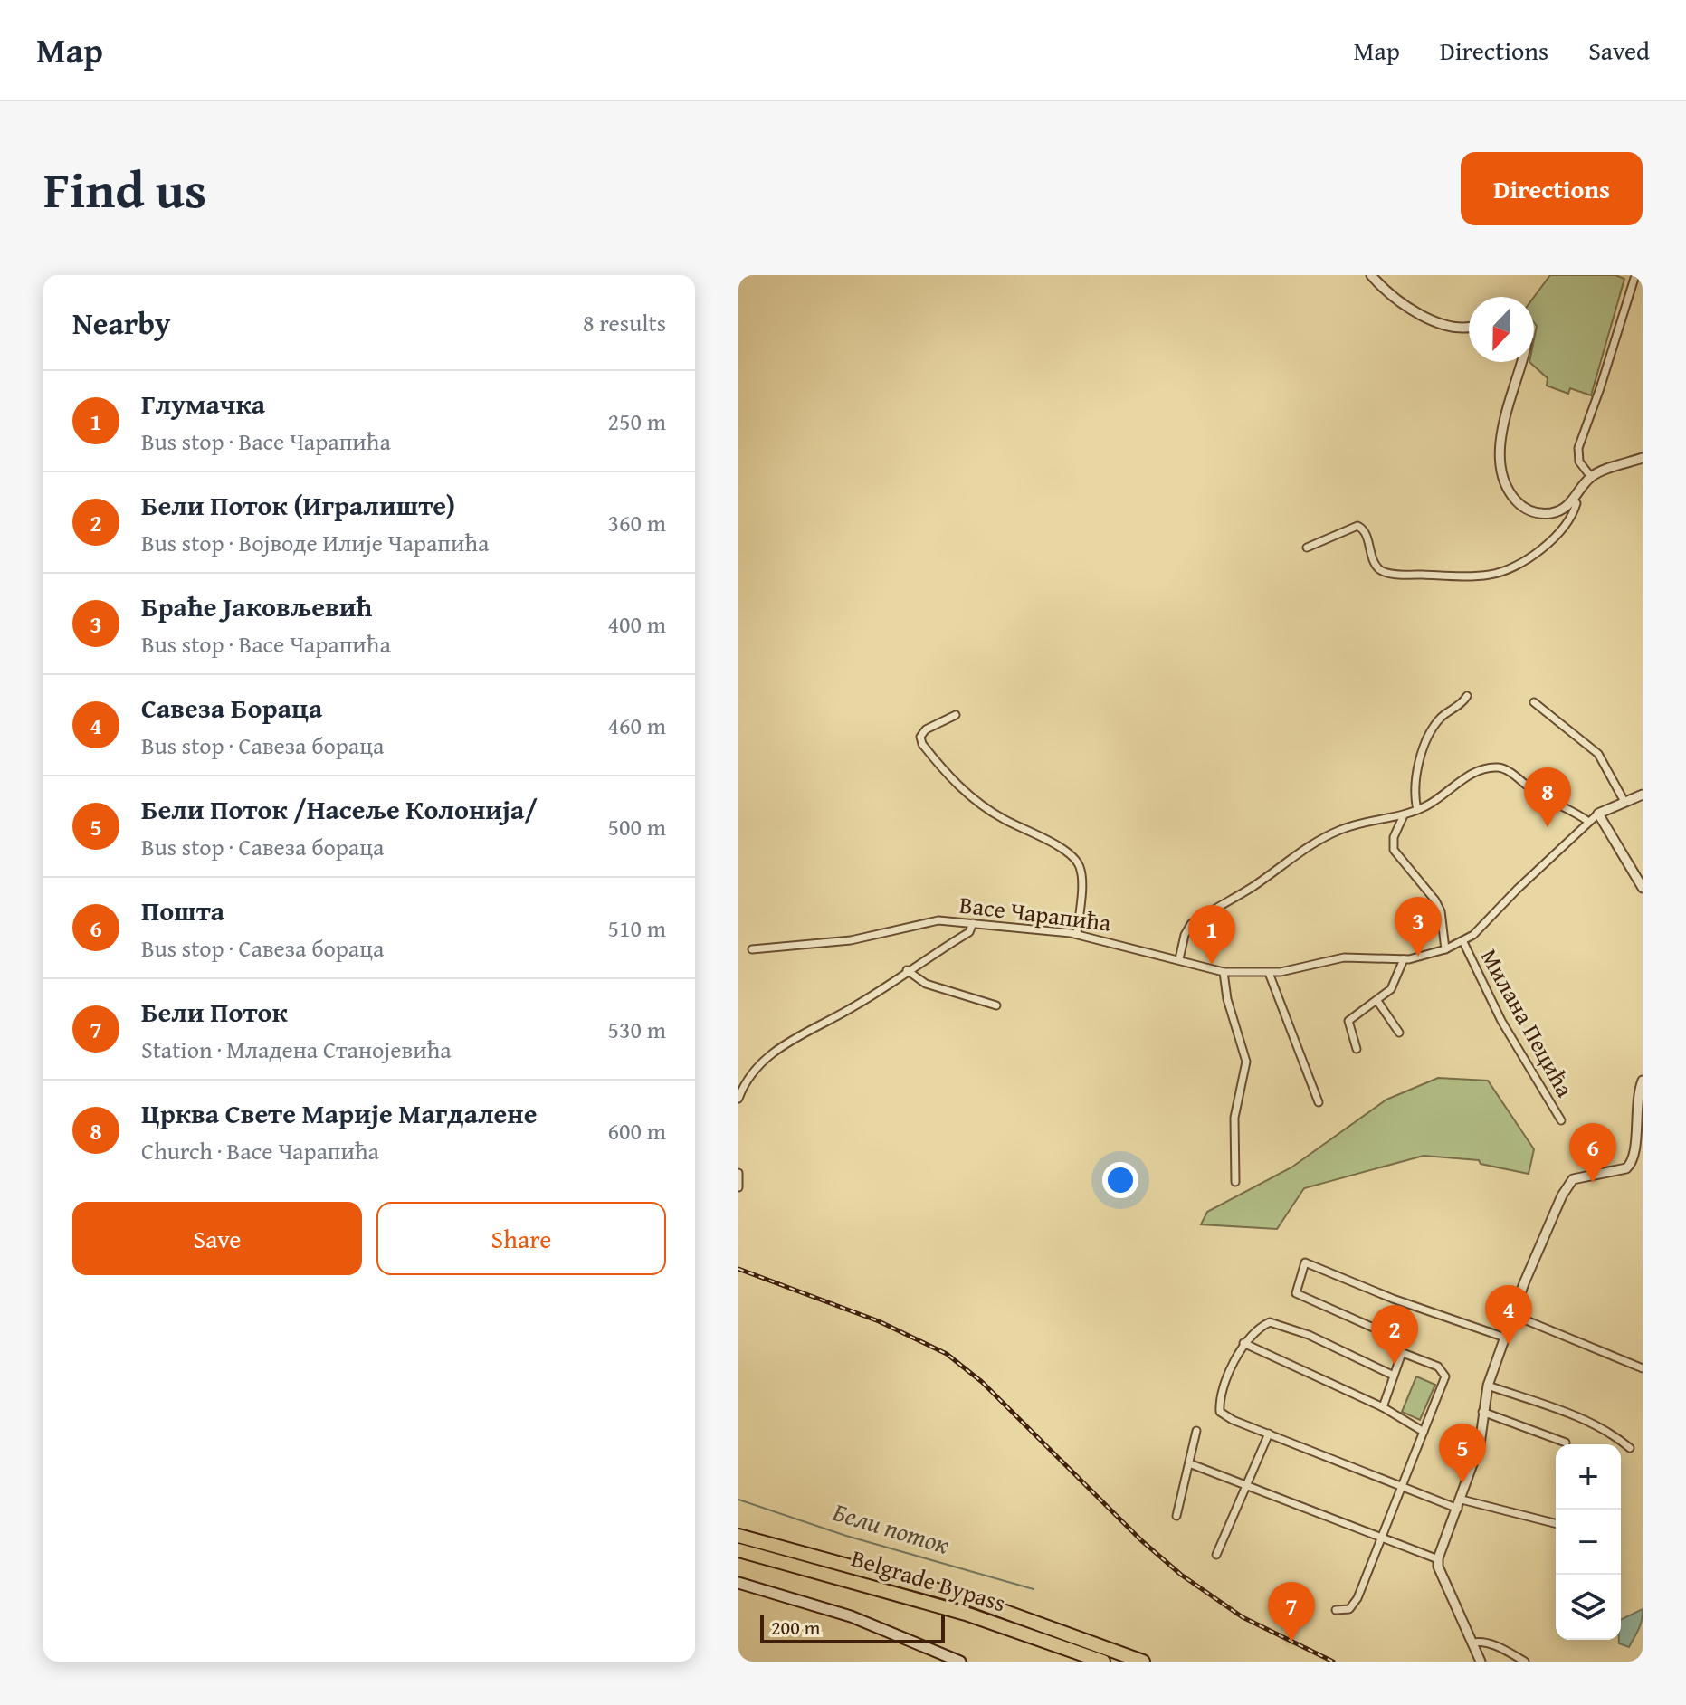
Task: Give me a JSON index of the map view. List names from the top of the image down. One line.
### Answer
{"streets":{"highway":["Belgrade Bypass"],"street":["Васе Чарапића","Милана Пецића"]},"crossings":[["Васе Чарапића","Милана Пецића"]],"water":["Бели поток"],"scale_bar":"200 m","north":"bottom","page":{"header":"Map","nav":["Map","Directions","Saved"],"title":"Find us","buttons":["Directions",["Save","Share"]],"heading":["Nearby","8 results"],"list":[{"mark":"1","name":"Глумачка","note":"Bus stop · Васе Чарапића","value":"250 m"},{"mark":"2","name":"Бели Поток (Игралиште)","note":"Bus stop · Војводе Илије Чарапића","value":"360 m"},{"mark":"3","name":"Браће Јаковљевић","note":"Bus stop · Васе Чарапића","value":"400 m"},{"mark":"4","name":"Савеза Бораца","note":"Bus stop · Савеза бораца","value":"460 m"},{"mark":"5","name":"Бели Поток /Насеље Колонија/","note":"Bus stop · Савеза бораца","value":"500 m"},{"mark":"6","name":"Пошта","note":"Bus stop · Савеза бораца","value":"510 m"},{"mark":"7","name":"Бели Поток","note":"Station · Младена Станојевића","value":"530 m"},{"mark":"8","name":"Црква Свете Марије Магдалене","note":"Church · Васе Чарапића","value":"600 m"}],"pins":["8","3","1","6","4","2","5","7"],"map_buttons":["+","−"],"scale":"200 m"}}
